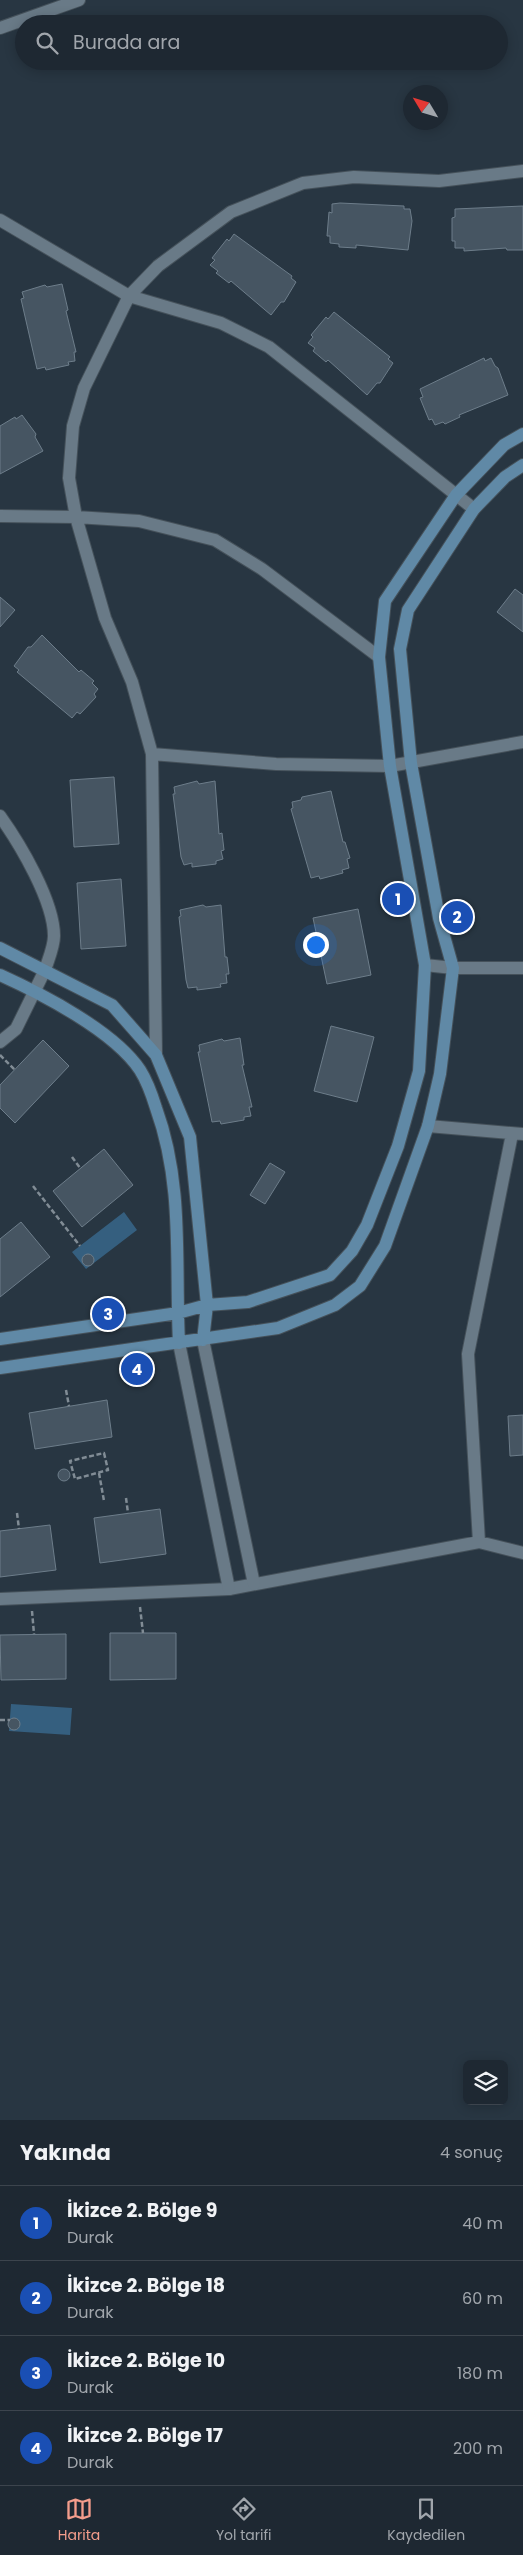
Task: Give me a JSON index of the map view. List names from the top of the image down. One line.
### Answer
{"north":"top left","page":{"search":"Burada ara","pins":["1","2","3","4"],"heading":["Yakında","4 sonuç"],"list":[{"mark":"1","name":"İkizce 2. Bölge 9","note":"Durak","value":"40 m"},{"mark":"2","name":"İkizce 2. Bölge 18","note":"Durak","value":"60 m"},{"mark":"3","name":"İkizce 2. Bölge 10","note":"Durak","value":"180 m"},{"mark":"4","name":"İkizce 2. Bölge 17","note":"Durak","value":"200 m"}],"nav":["Harita","Yol tarifi","Kaydedilen"]}}
